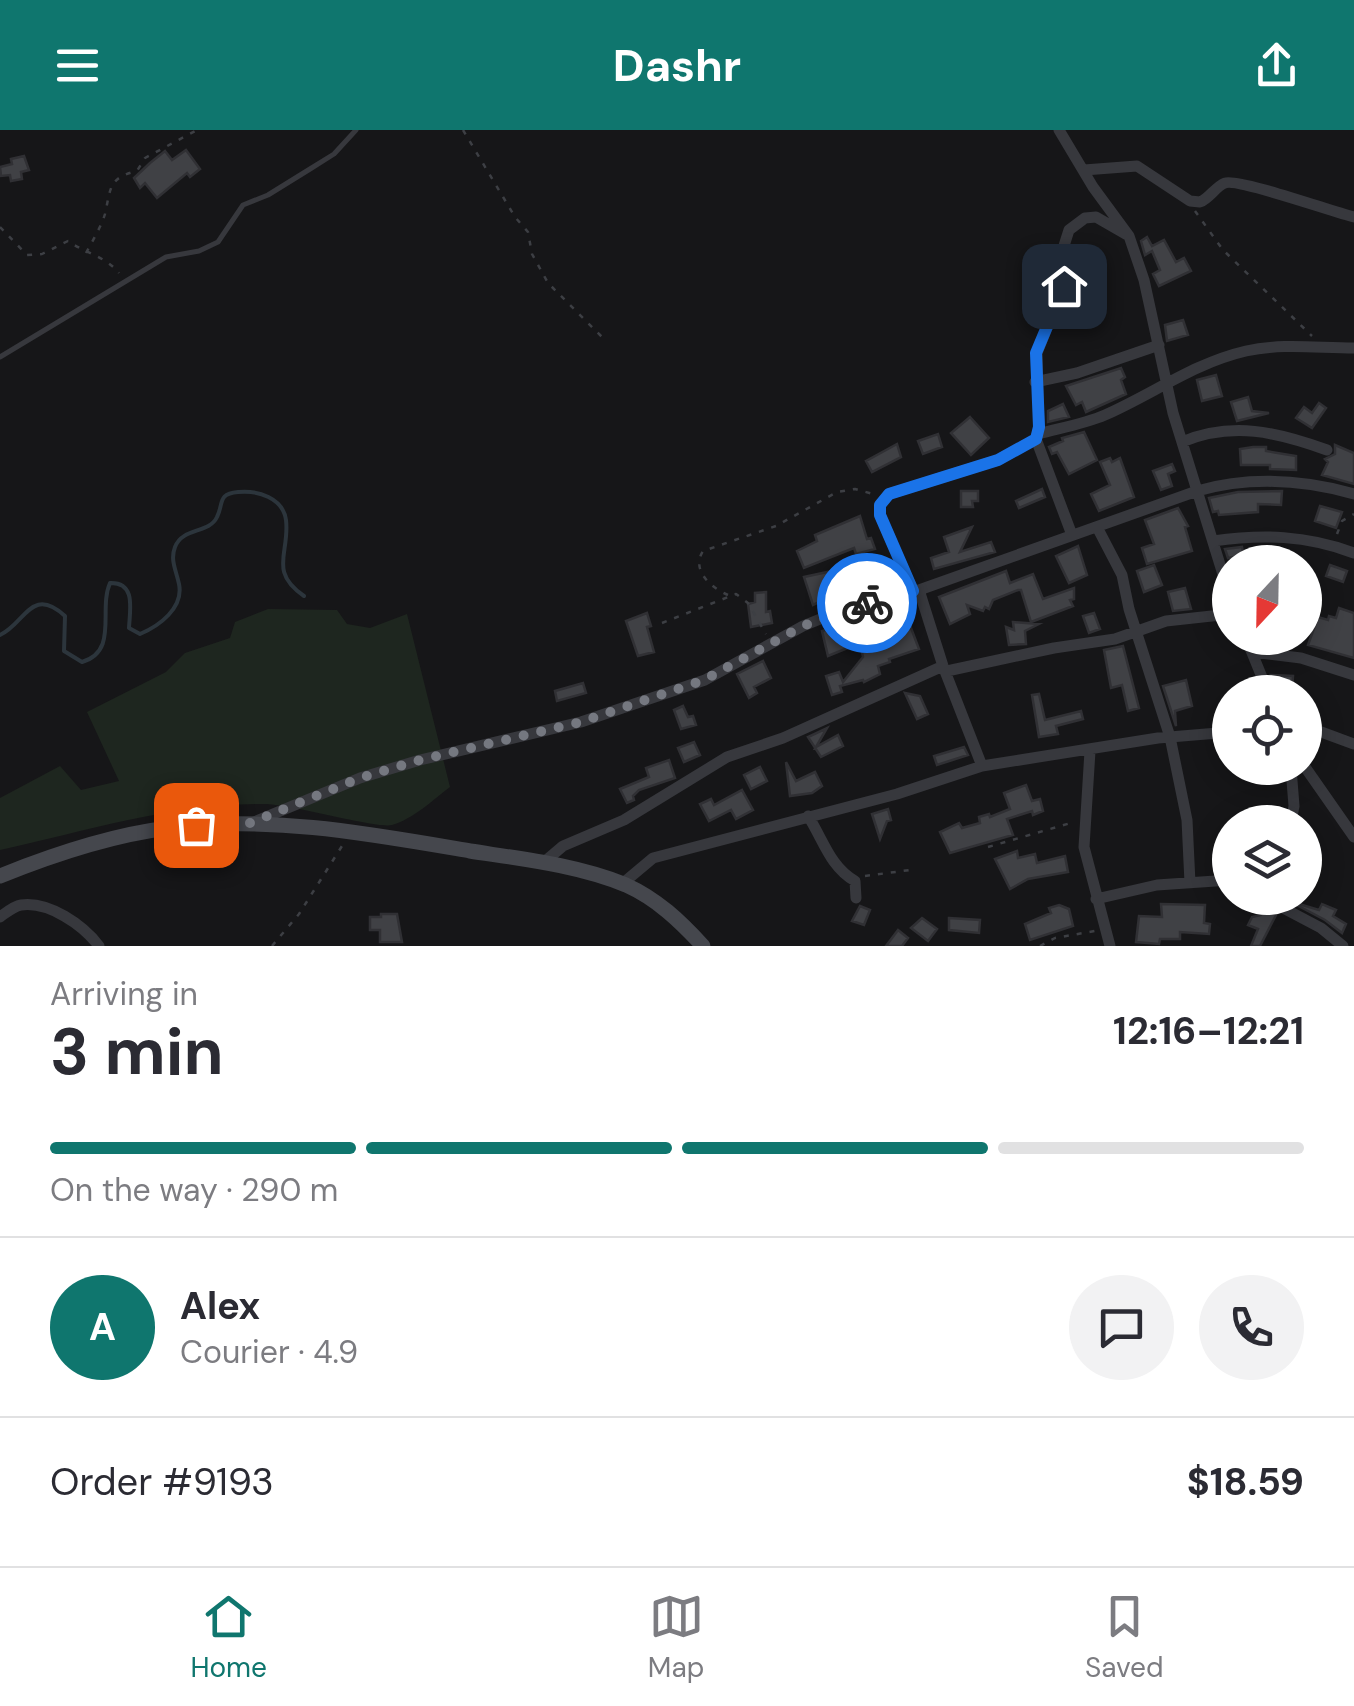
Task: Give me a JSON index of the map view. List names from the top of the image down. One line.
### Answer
{"north":"bottom","page":{"header":"Dashr","heading":["3 min","Arriving in","12:16–12:21"],"panel":["Alex","Courier · 4.9","Order #9193","$18.59"],"bar":"On the way · 290 m","round":"A","tabs":["Home","Map","Saved"]}}
